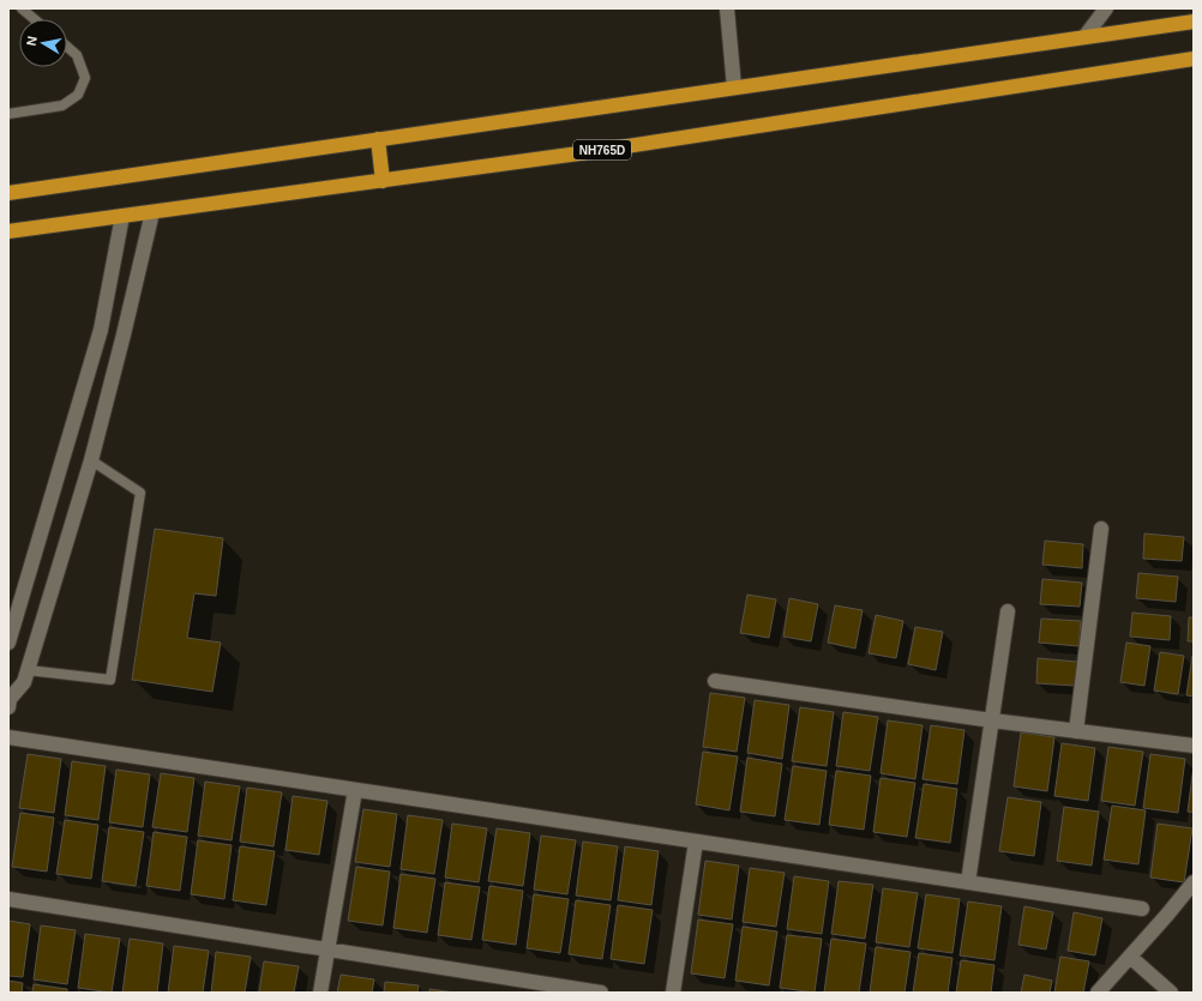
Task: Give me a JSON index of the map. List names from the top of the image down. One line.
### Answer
{"streets":{"highway":["NH765D"]},"north":"left"}
